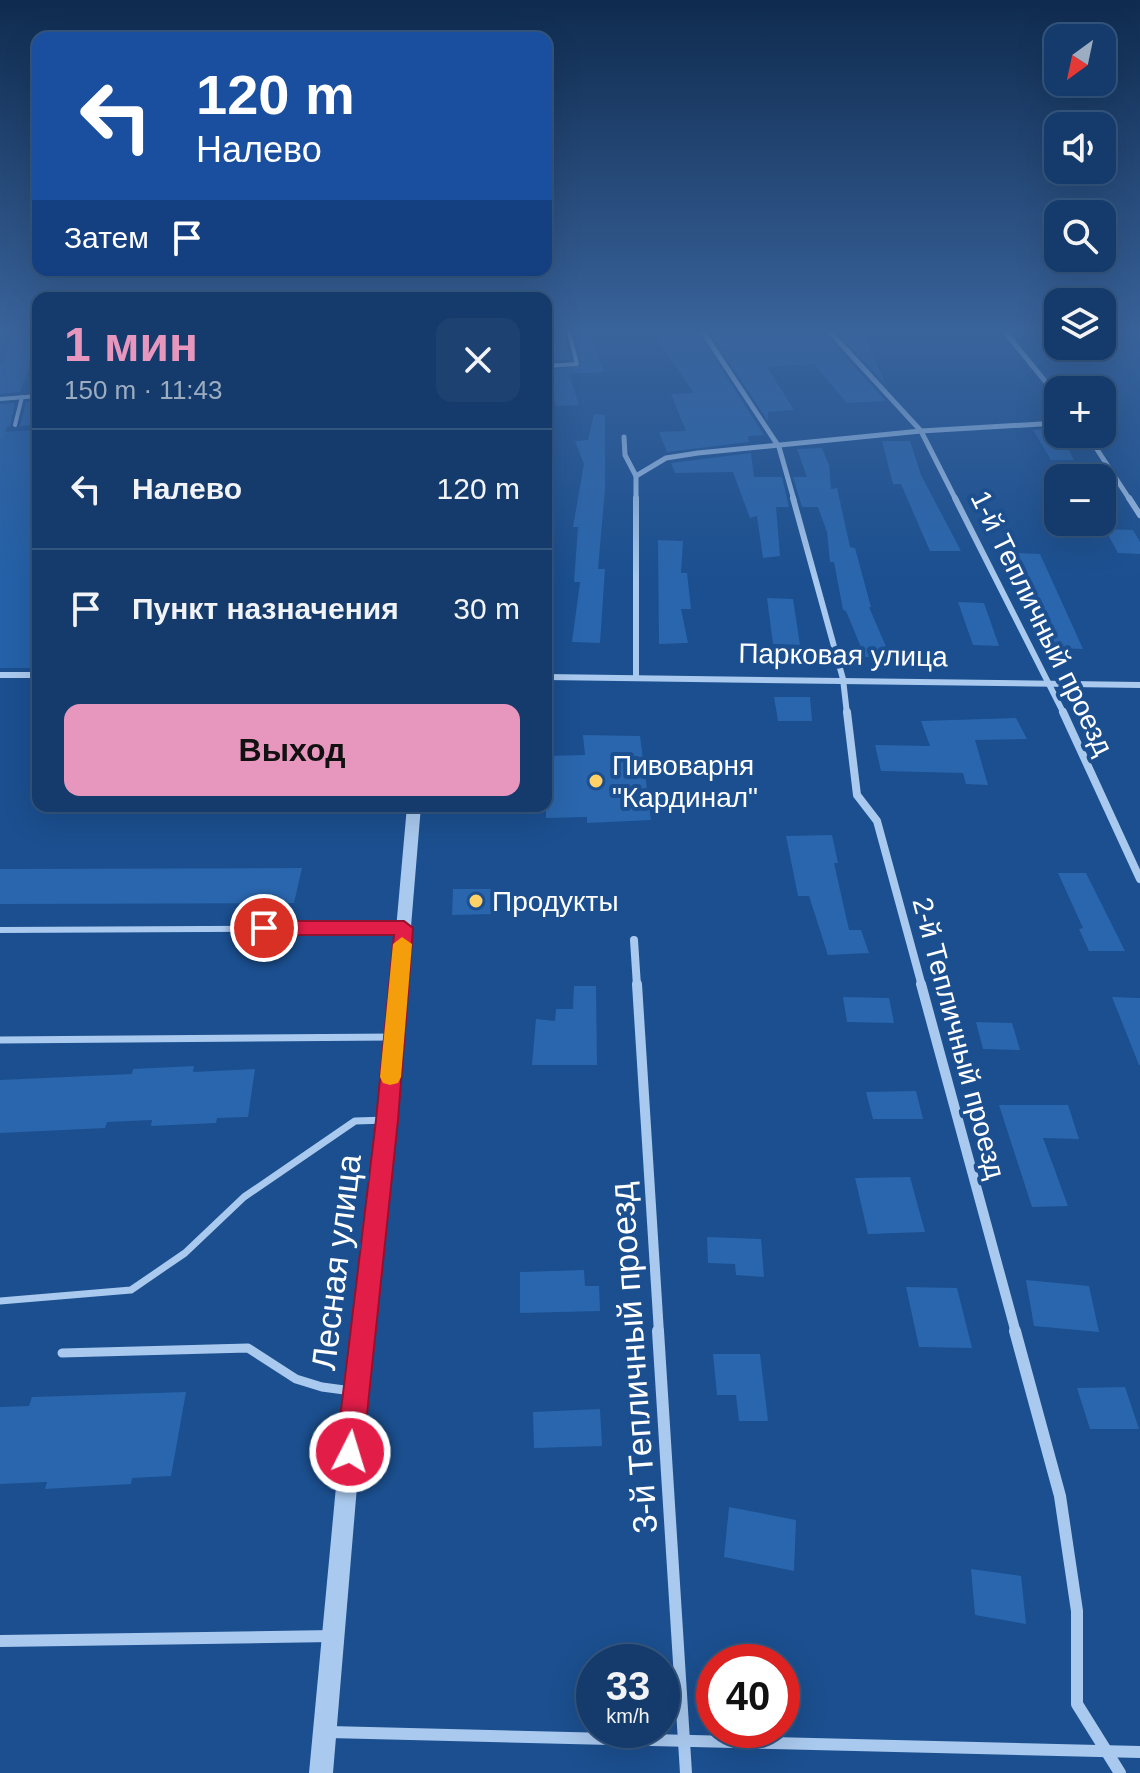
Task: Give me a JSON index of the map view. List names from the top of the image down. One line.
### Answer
{"streets":{"street":["1-й Тепличный проезд","Парковая улица","2-й Тепличный проезд","Лесная улица","3-й Тепличный проезд"]},"crossings":[["1-й Тепличный проезд","Парковая улица"],["Парковая улица","2-й Тепличный проезд"]],"places":["Пивоварня \"Кардинал\"","Продукты"],"north":"bottom left","page":{"map_buttons":["+","−"],"turn":["120 m","Налево"],"then":"Затем","heading":["1 мин","150 m · 11:43"],"list":[{"name":"Налево","value":"120 m"},{"name":"Пункт назначения","value":"30 m"}],"buttons":"Выход","speed":"33 km/h","limit":"40"}}
